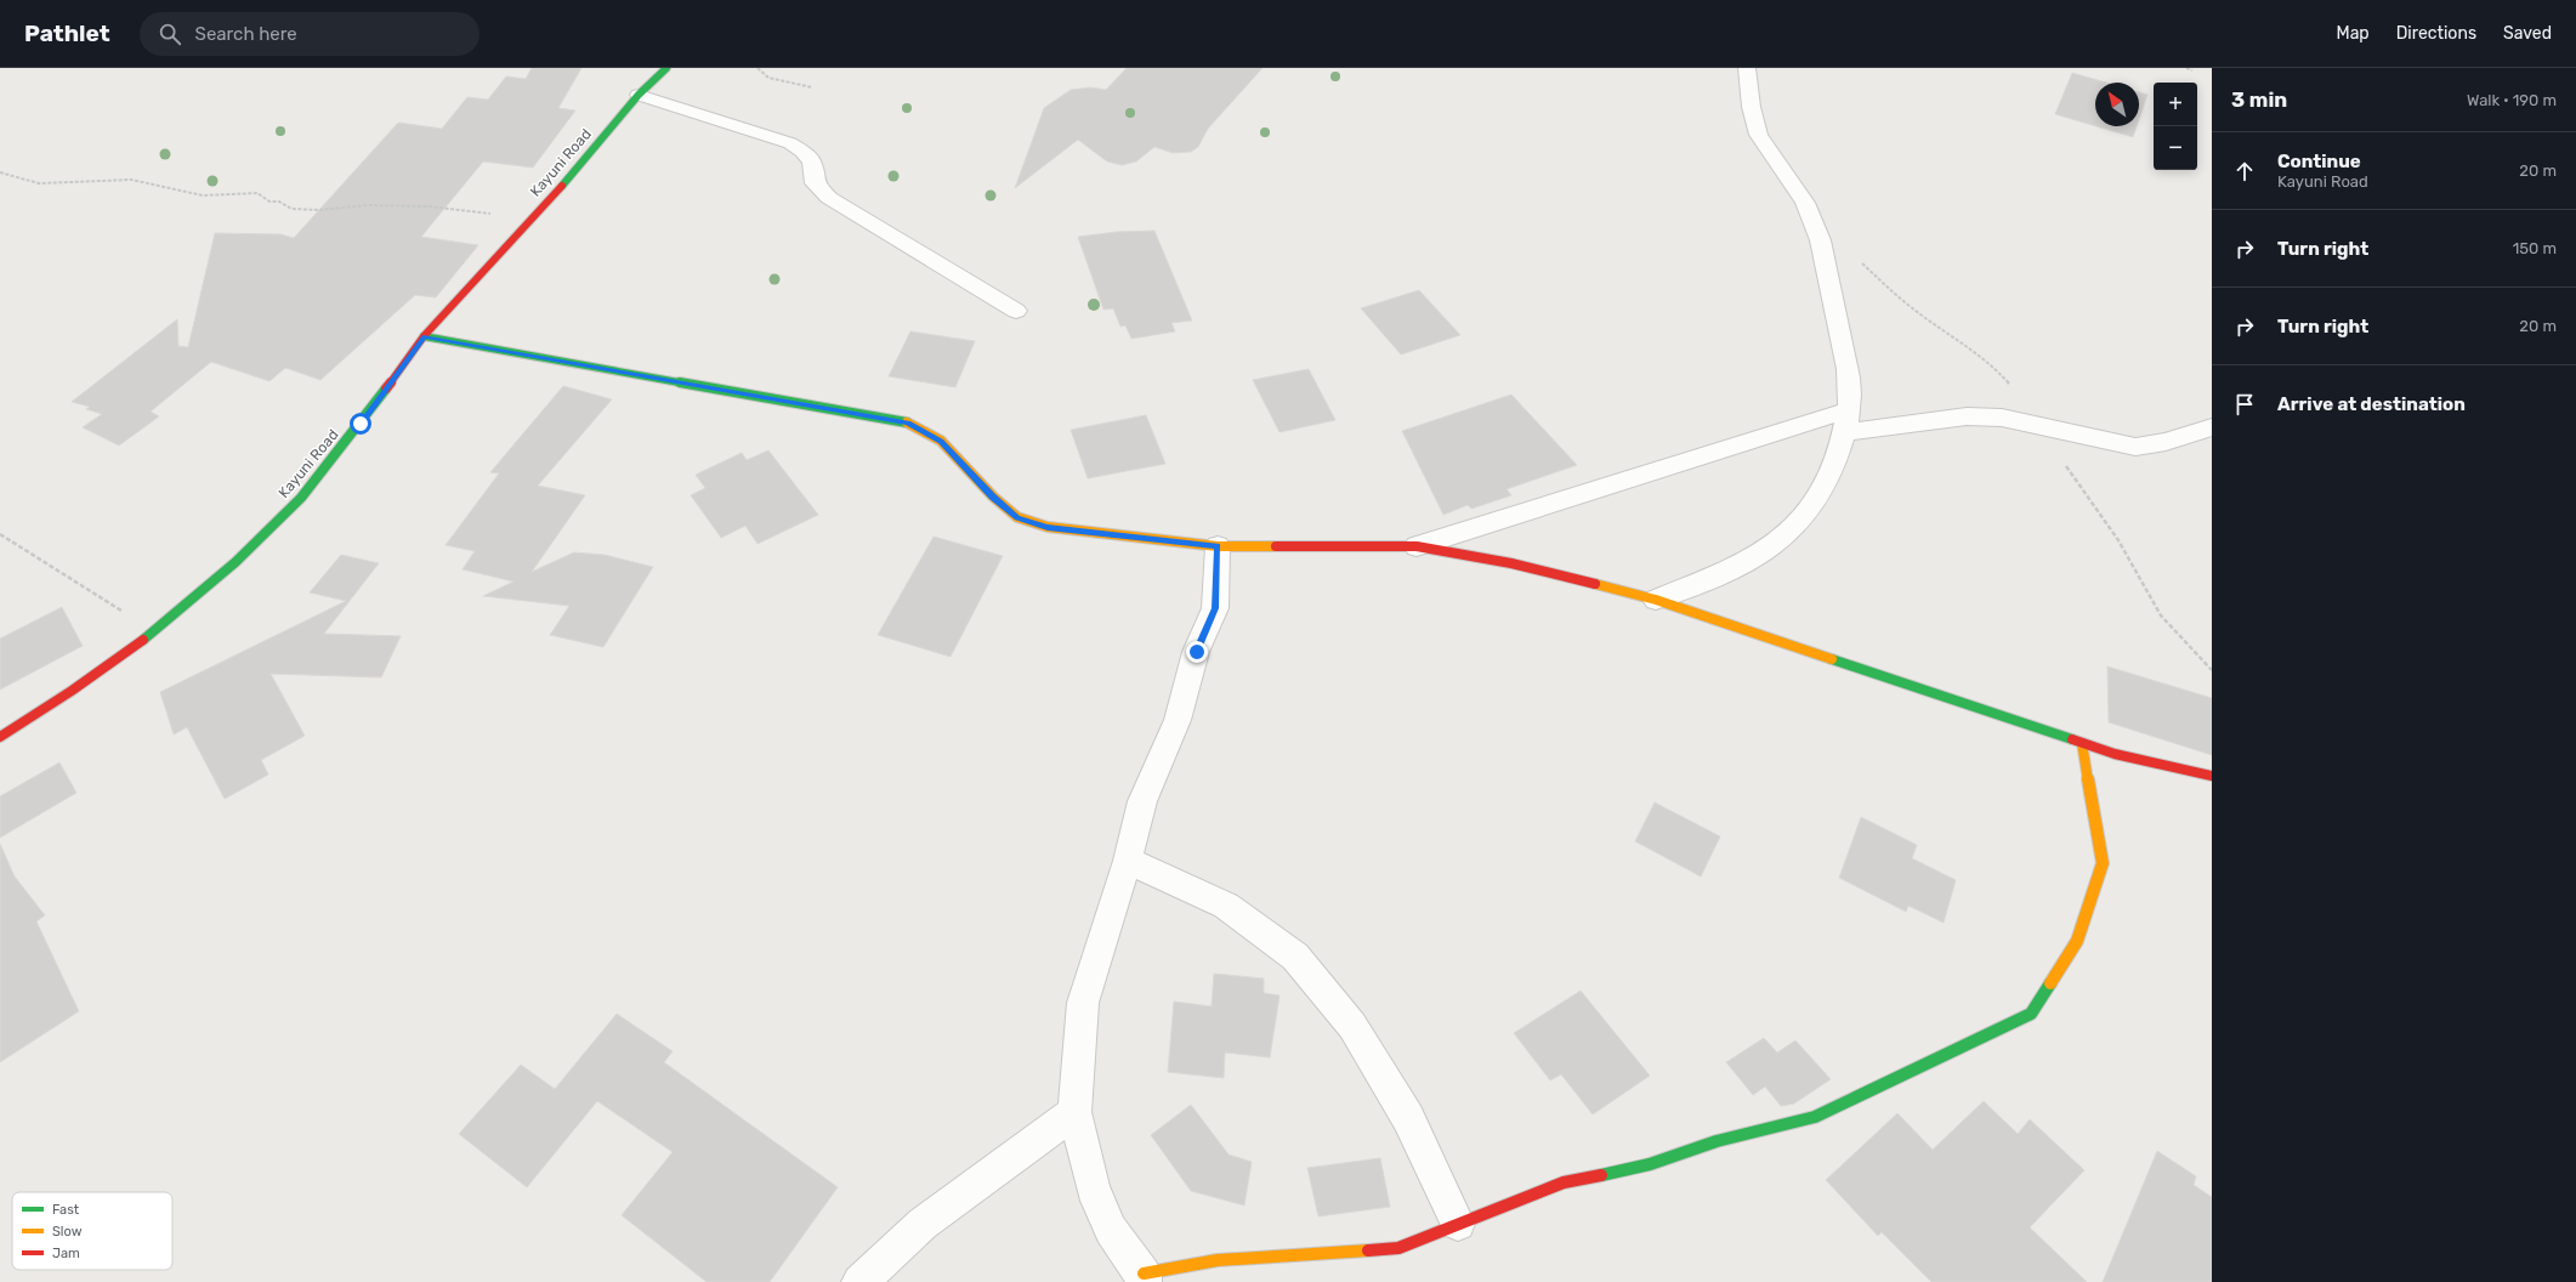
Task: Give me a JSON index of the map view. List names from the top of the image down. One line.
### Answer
{"streets":{"street":["Kayuni Road"]},"legend":["Fast","Slow","Jam"],"north":"top left","page":{"header":"Pathlet","search":"Search here","nav":["Map","Directions","Saved"],"heading":["3 min","Walk · 190 m"],"map_buttons":["+","−"],"list":[["Continue","Kayuni Road","20 m"],["Turn right","150 m"],["Turn right","20 m"],"Arrive at destination"]}}
